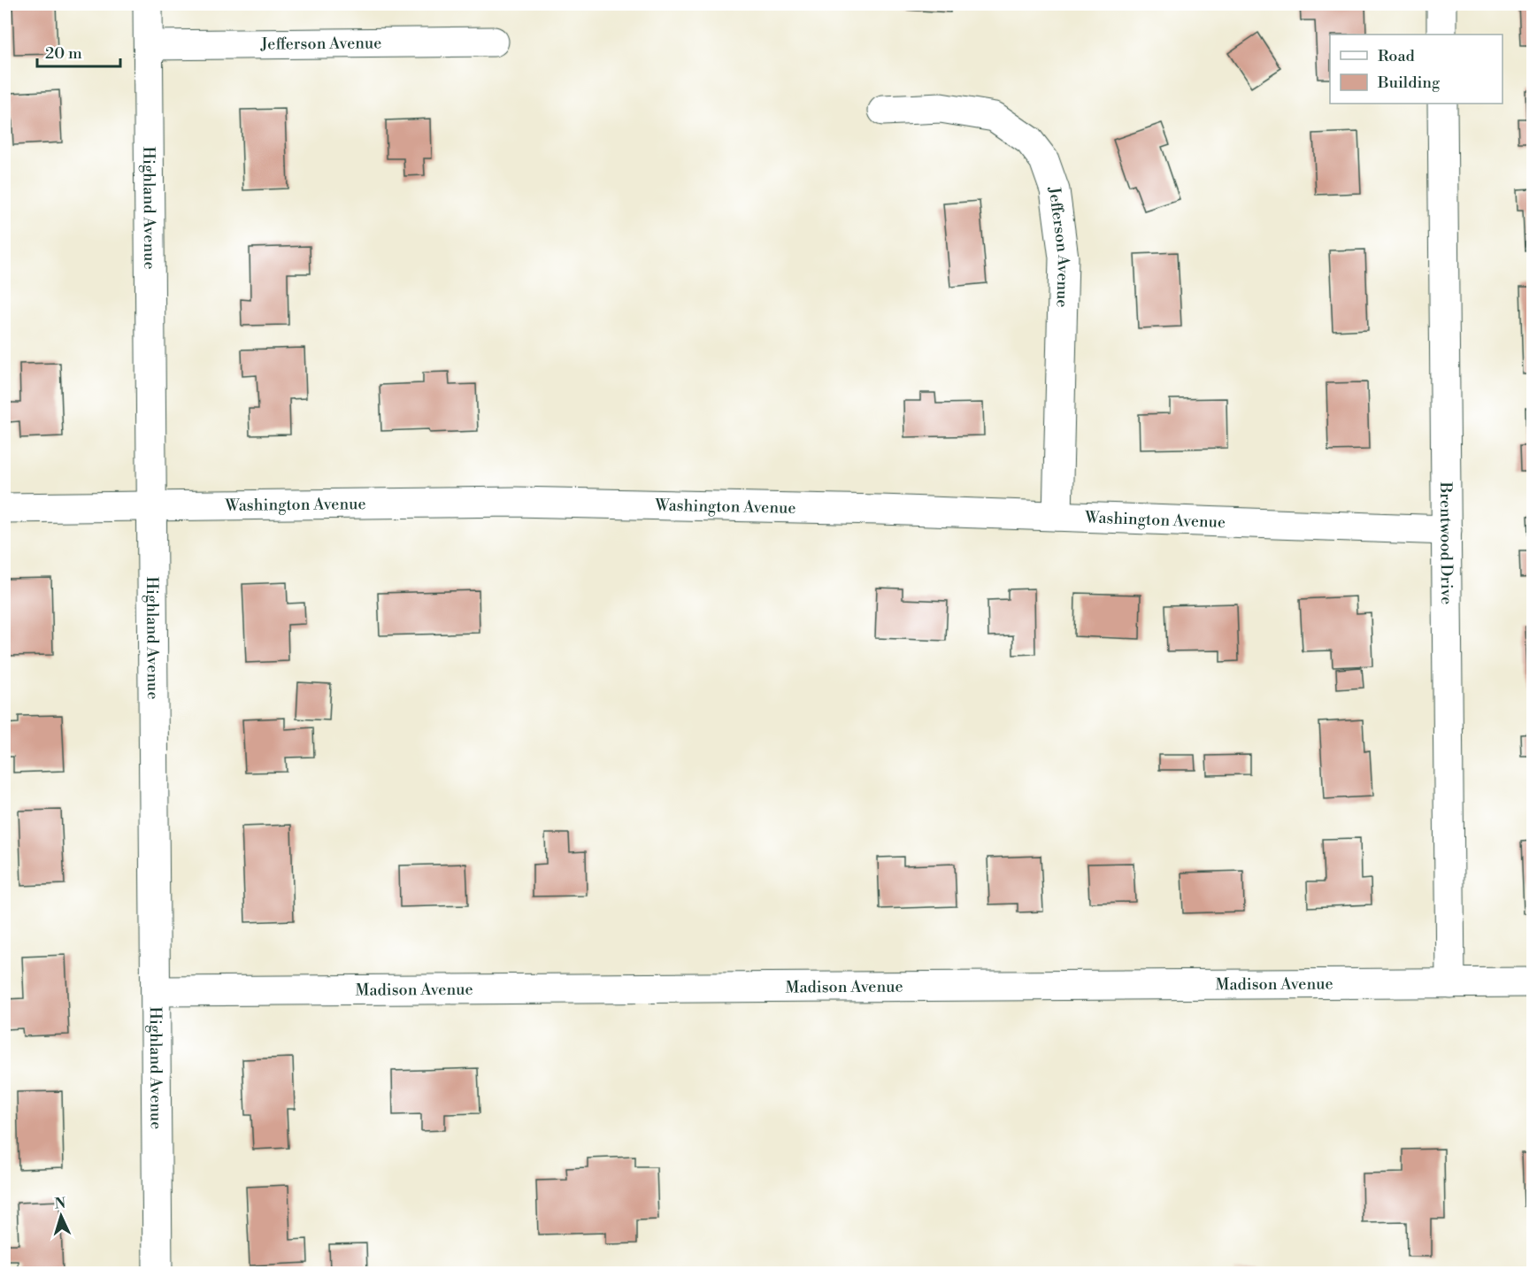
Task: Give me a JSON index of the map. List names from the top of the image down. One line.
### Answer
{"streets":{"street":["Jefferson Avenue","Highland Avenue","Washington Avenue","Brentwood Drive","Madison Avenue"]},"crossings":[["Jefferson Avenue","Highland Avenue"],["Jefferson Avenue","Washington Avenue"],["Highland Avenue","Washington Avenue"],["Highland Avenue","Madison Avenue"],["Washington Avenue","Brentwood Drive"],["Brentwood Drive","Madison Avenue"]],"legend":["Road","Building"],"scale_bar":"20 m","north":"top"}
